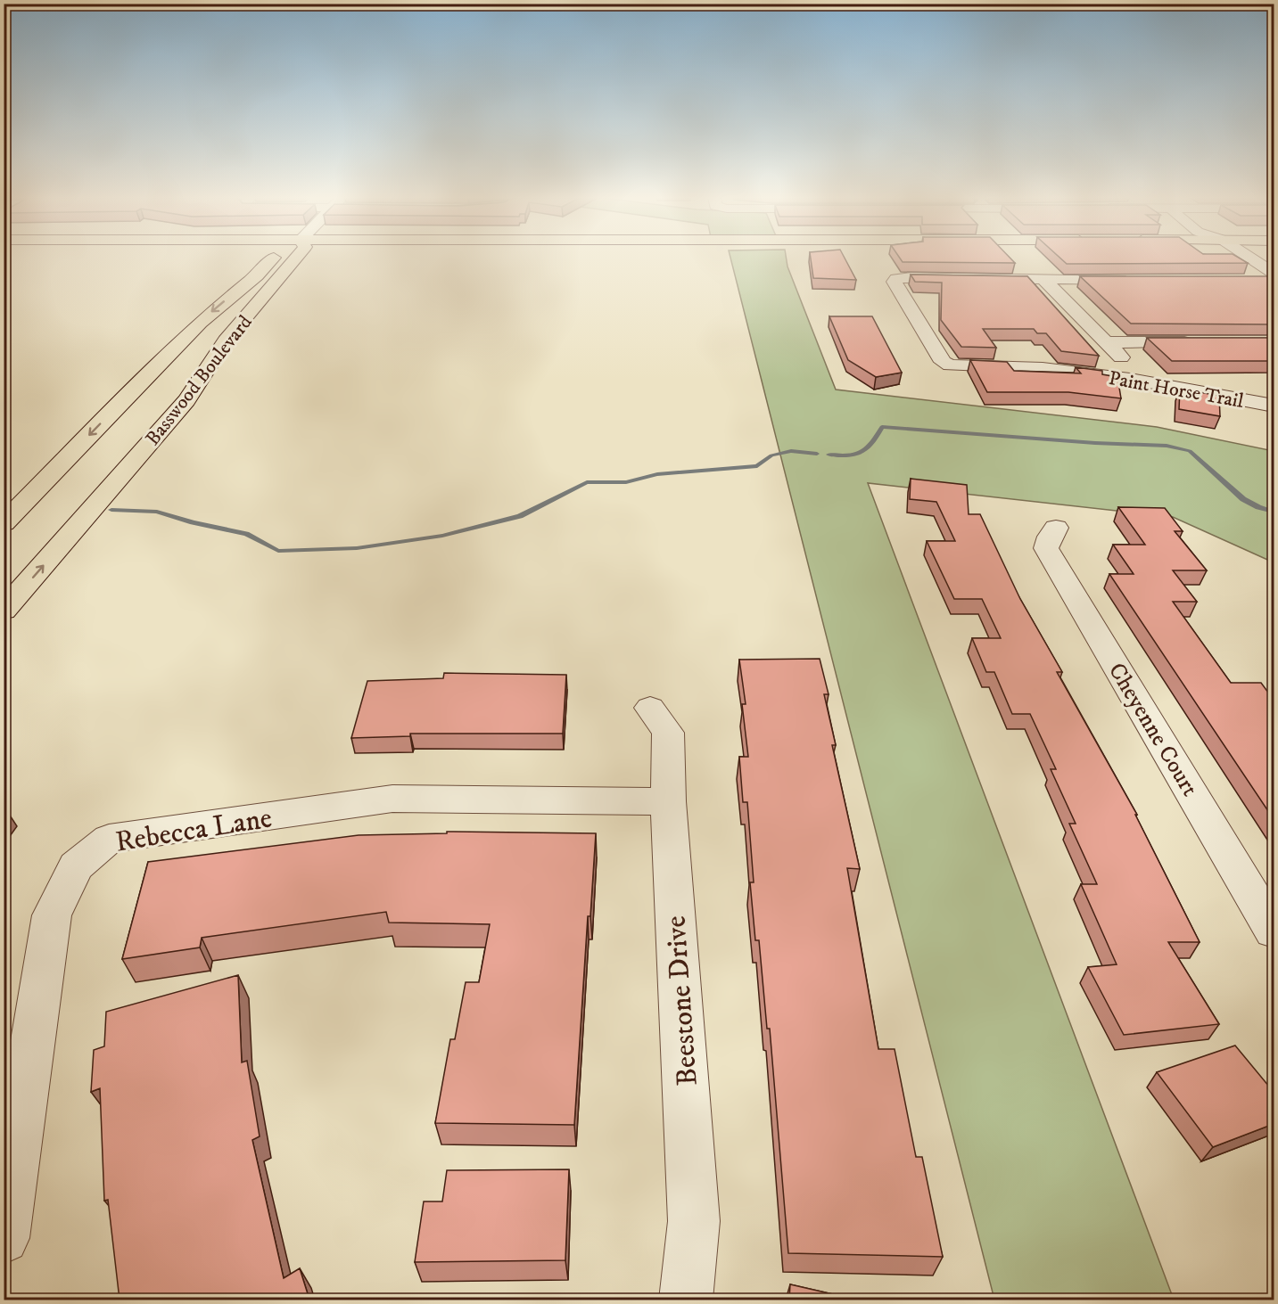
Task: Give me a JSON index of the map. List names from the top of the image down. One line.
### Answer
{"streets":{"main road":["Basswood Boulevard"],"street":["Paint Horse Trail","Cheyenne Court","Rebecca Lane","Beestone Drive"]},"crossings":[["Rebecca Lane","Beestone Drive"]]}
